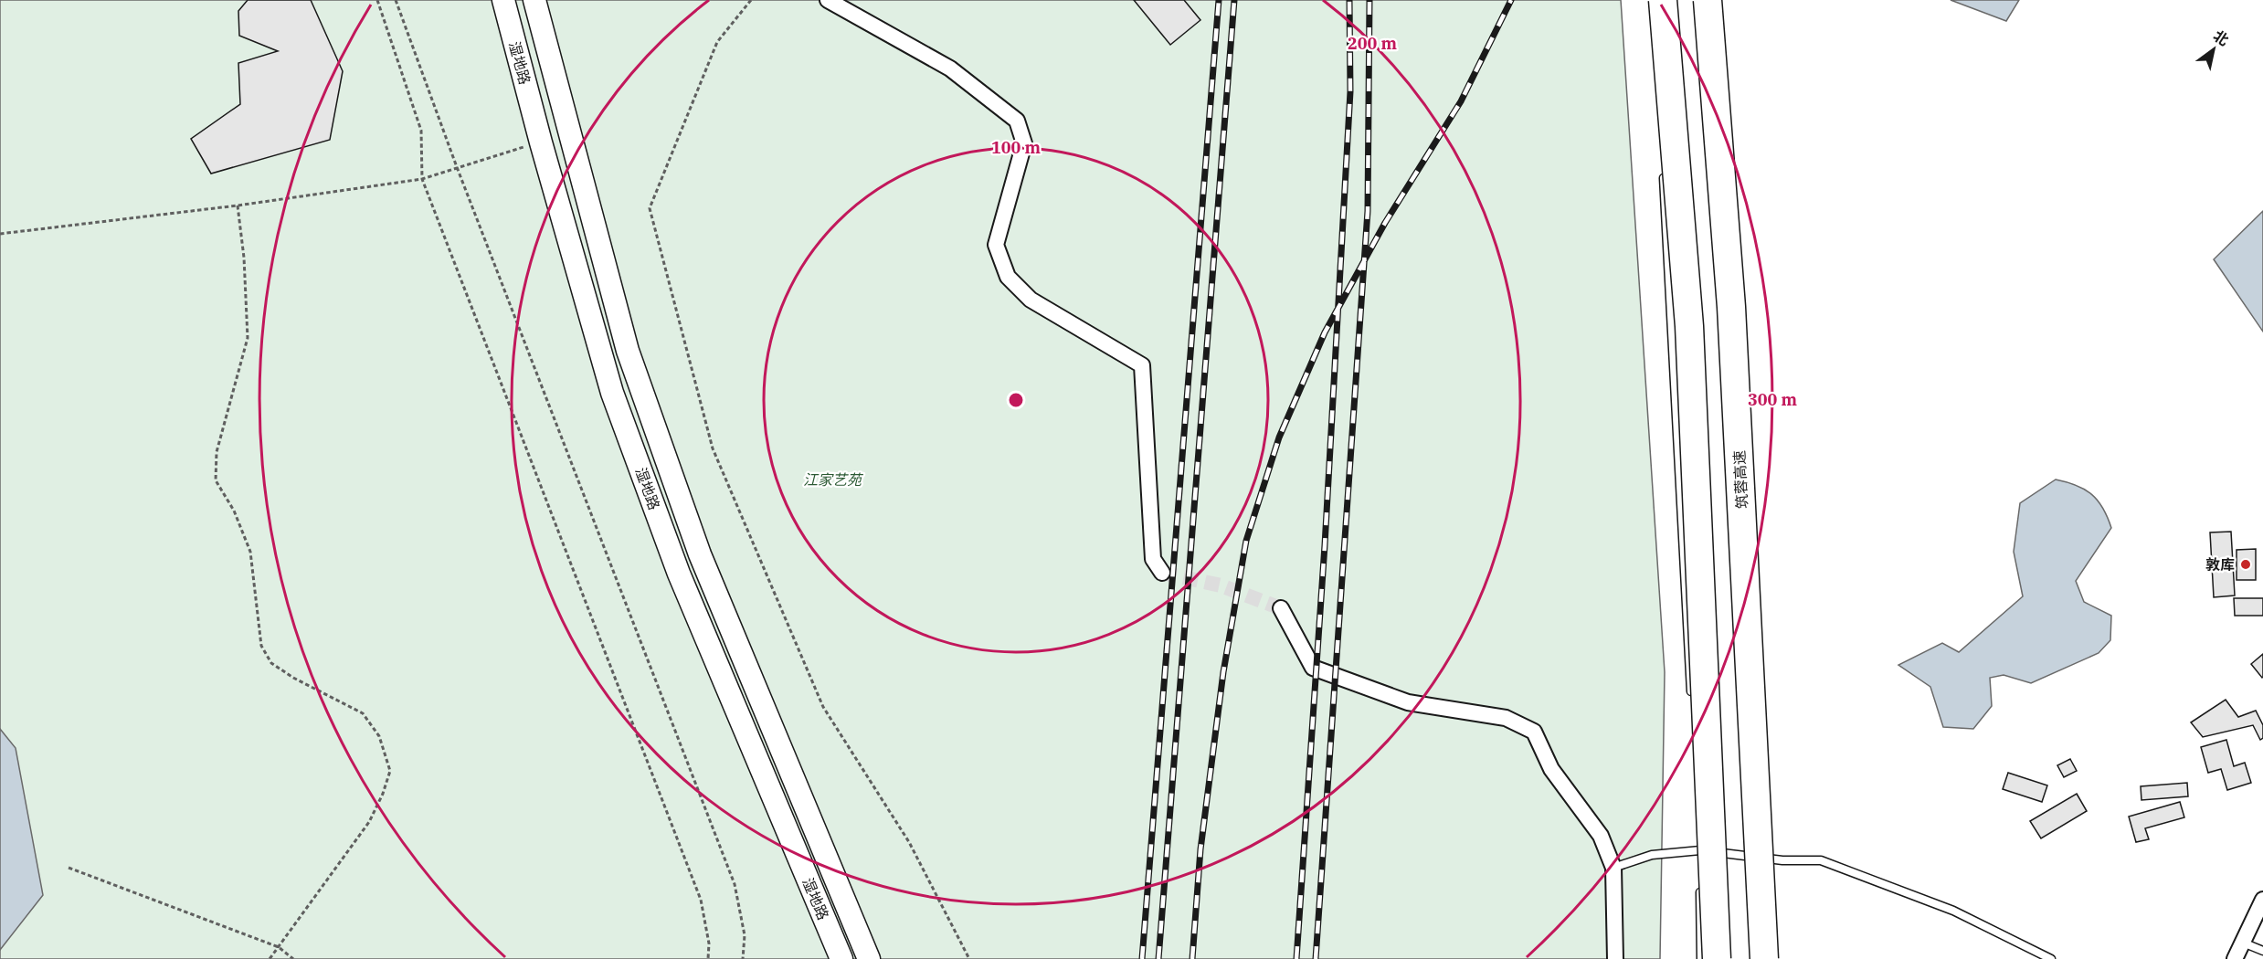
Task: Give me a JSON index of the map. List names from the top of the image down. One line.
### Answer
{"streets":{"highway":["筑蓉高速"],"street":["湿地路"]},"parks":["江家艺苑"],"places":["敦库"],"north":"top right","rings":["200 m","100 m","300 m"]}
